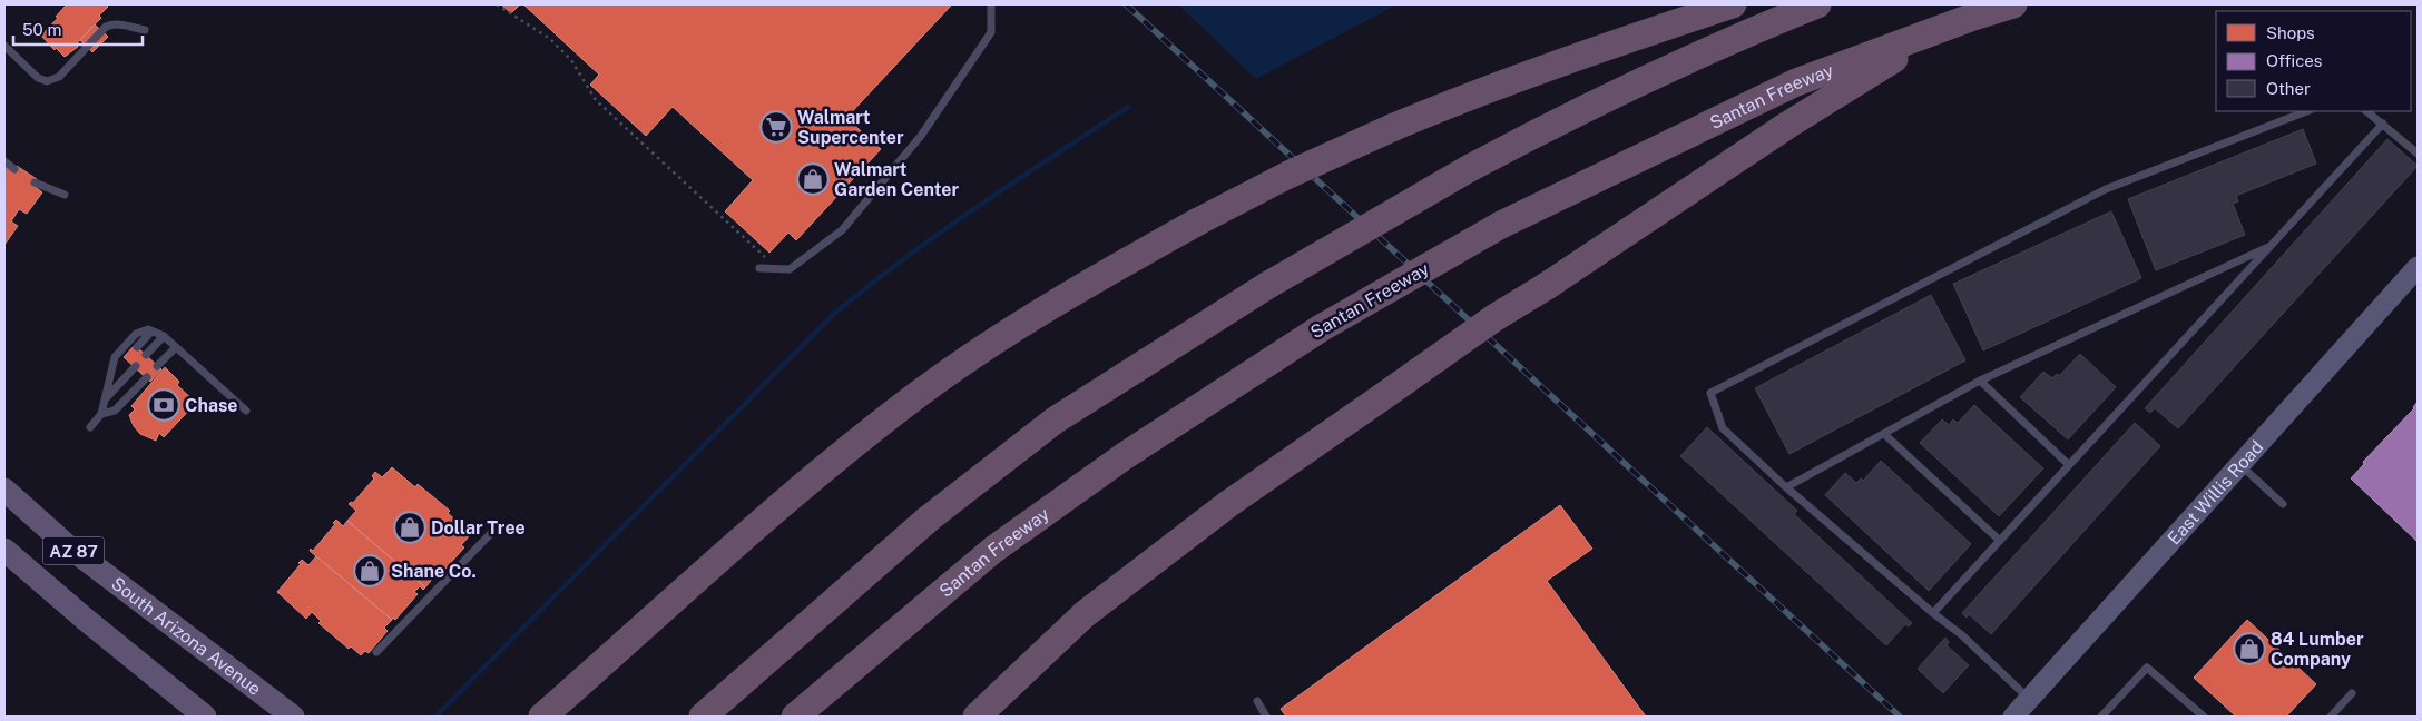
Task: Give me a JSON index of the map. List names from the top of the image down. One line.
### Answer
{"streets":{"highway":["Santan Freeway"],"main road":["AZ 87","South Arizona Avenue"],"street":["East Willis Road"]},"places":{"supermarket":["Walmart Supercenter"],"shop":["Walmart Garden Center","Dollar Tree","Shane Co.","84 Lumber Company"],"bank":["Chase"]},"legend":["Shops","Offices","Other"],"scale_bar":"50 m"}
